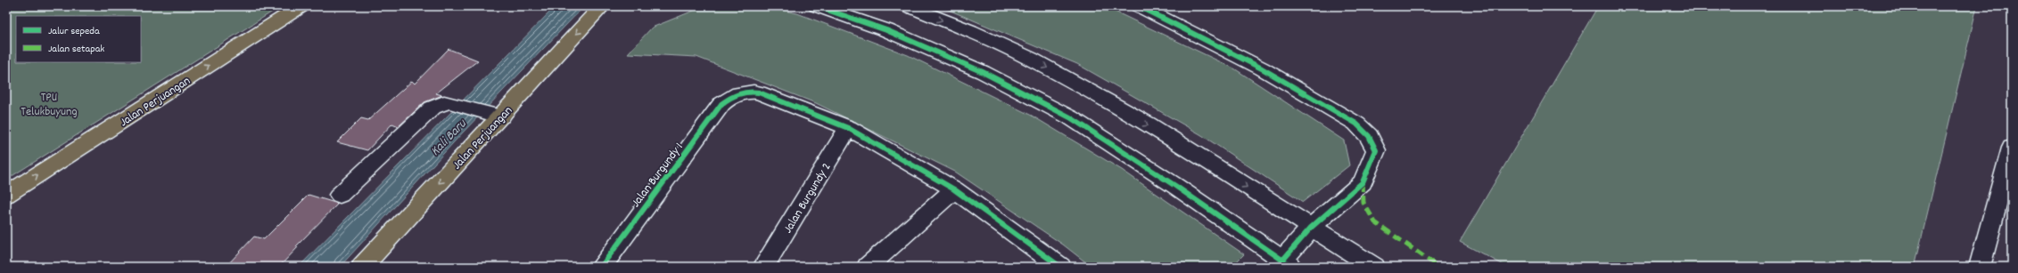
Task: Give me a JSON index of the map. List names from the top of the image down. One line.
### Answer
{"streets":{"main road":["Jalan Perjuangan"],"street":["Jalan Burgundy 1","Jalan Burgundy 2"]},"crossings":[["Jalan Burgundy 1","Jalan Burgundy 2"]],"water":["Kali Baru"],"parks":["TPU Telukbuyung"],"legend":["Jalur sepeda","Jalan setapak"]}
